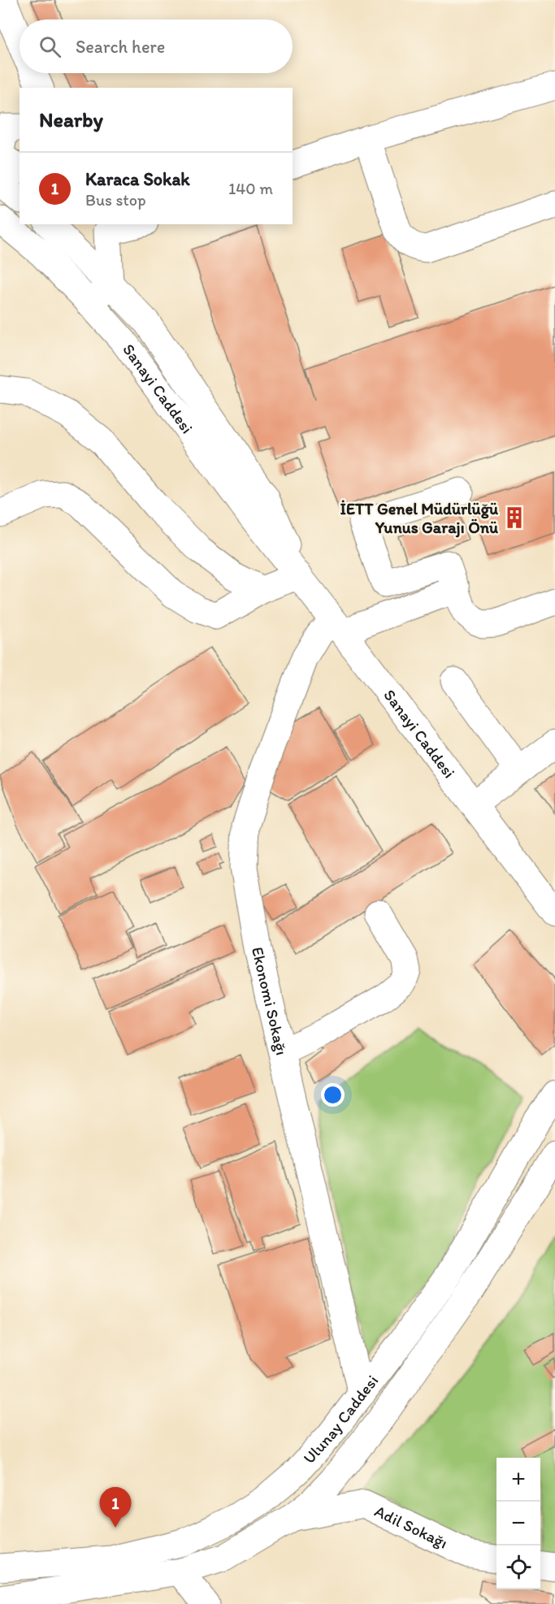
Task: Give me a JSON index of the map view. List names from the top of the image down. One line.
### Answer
{"streets":{"street":["Sanayi Caddesi","Ekonomi Sokağı","Ulunay Caddesi","Adil Sokağı"]},"crossings":[["Sanayi Caddesi","Ekonomi Sokağı"],["Ekonomi Sokağı","Ulunay Caddesi"],["Ulunay Caddesi","Adil Sokağı"]],"places":{"building":["İETT Genel Müdürlüğü Yunus Garajı Önü"]},"page":{"search":"Search here","heading":"Nearby","list":[{"mark":"1","name":"Karaca Sokak","note":"Bus stop","value":"140 m"}],"map_buttons":["+","−"],"pins":"1"}}
